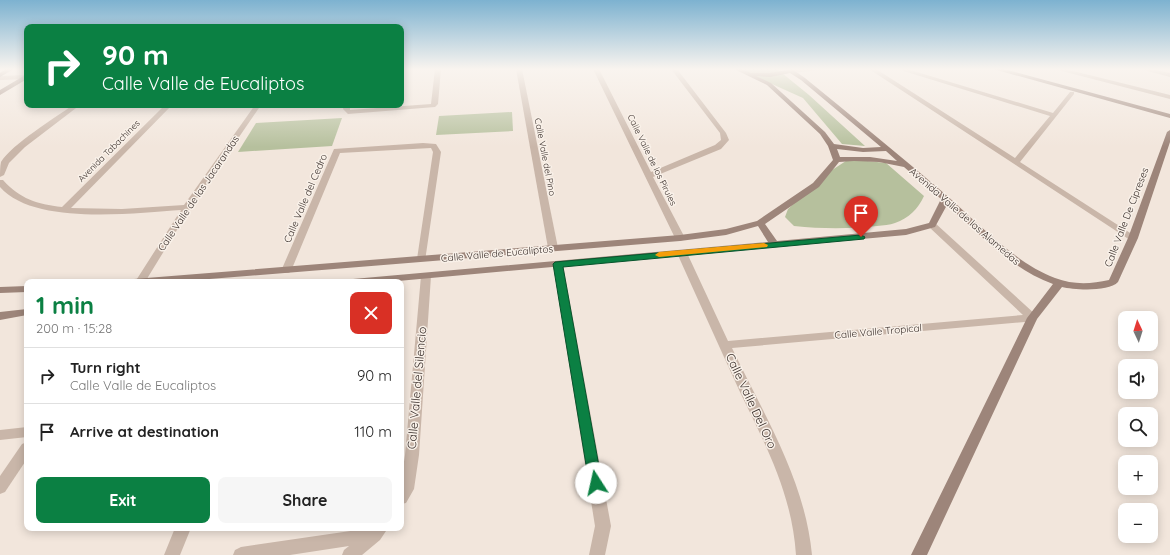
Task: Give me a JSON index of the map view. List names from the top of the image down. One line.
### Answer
{"streets":{"street":["Avenida Tabachines","Calle Valle del Pino","Calle Valle de los Pirules","Calle Valle de las Jacarandas","Calle Valle del Cedro","Avenida Valle de las Alamedas","Calle Valle De Cipreses","Calle Valle de Eucaliptos","Calle Valle Tropical","Calle Valle del Silencio","Calle Valle Del Oro"]},"crossings":[["Calle Valle del Pino","Calle Valle de Eucaliptos"],["Calle Valle de los Pirules","Calle Valle de Eucaliptos"],["Calle Valle del Cedro","Calle Valle de Eucaliptos"],["Avenida Valle de las Alamedas","Calle Valle De Cipreses"],["Calle Valle de Eucaliptos","Calle Valle del Silencio"],["Calle Valle de Eucaliptos","Calle Valle Del Oro"],["Calle Valle Tropical","Calle Valle Del Oro"]],"north":"top","page":{"turn":["90 m","Calle Valle de Eucaliptos"],"heading":["1 min","200 m · 15:28"],"map_buttons":["+","−"],"list":[{"name":"Turn right","note":"Calle Valle de Eucaliptos","value":"90 m"},{"name":"Arrive at destination","value":"110 m"}],"buttons":["Exit","Share"]}}
